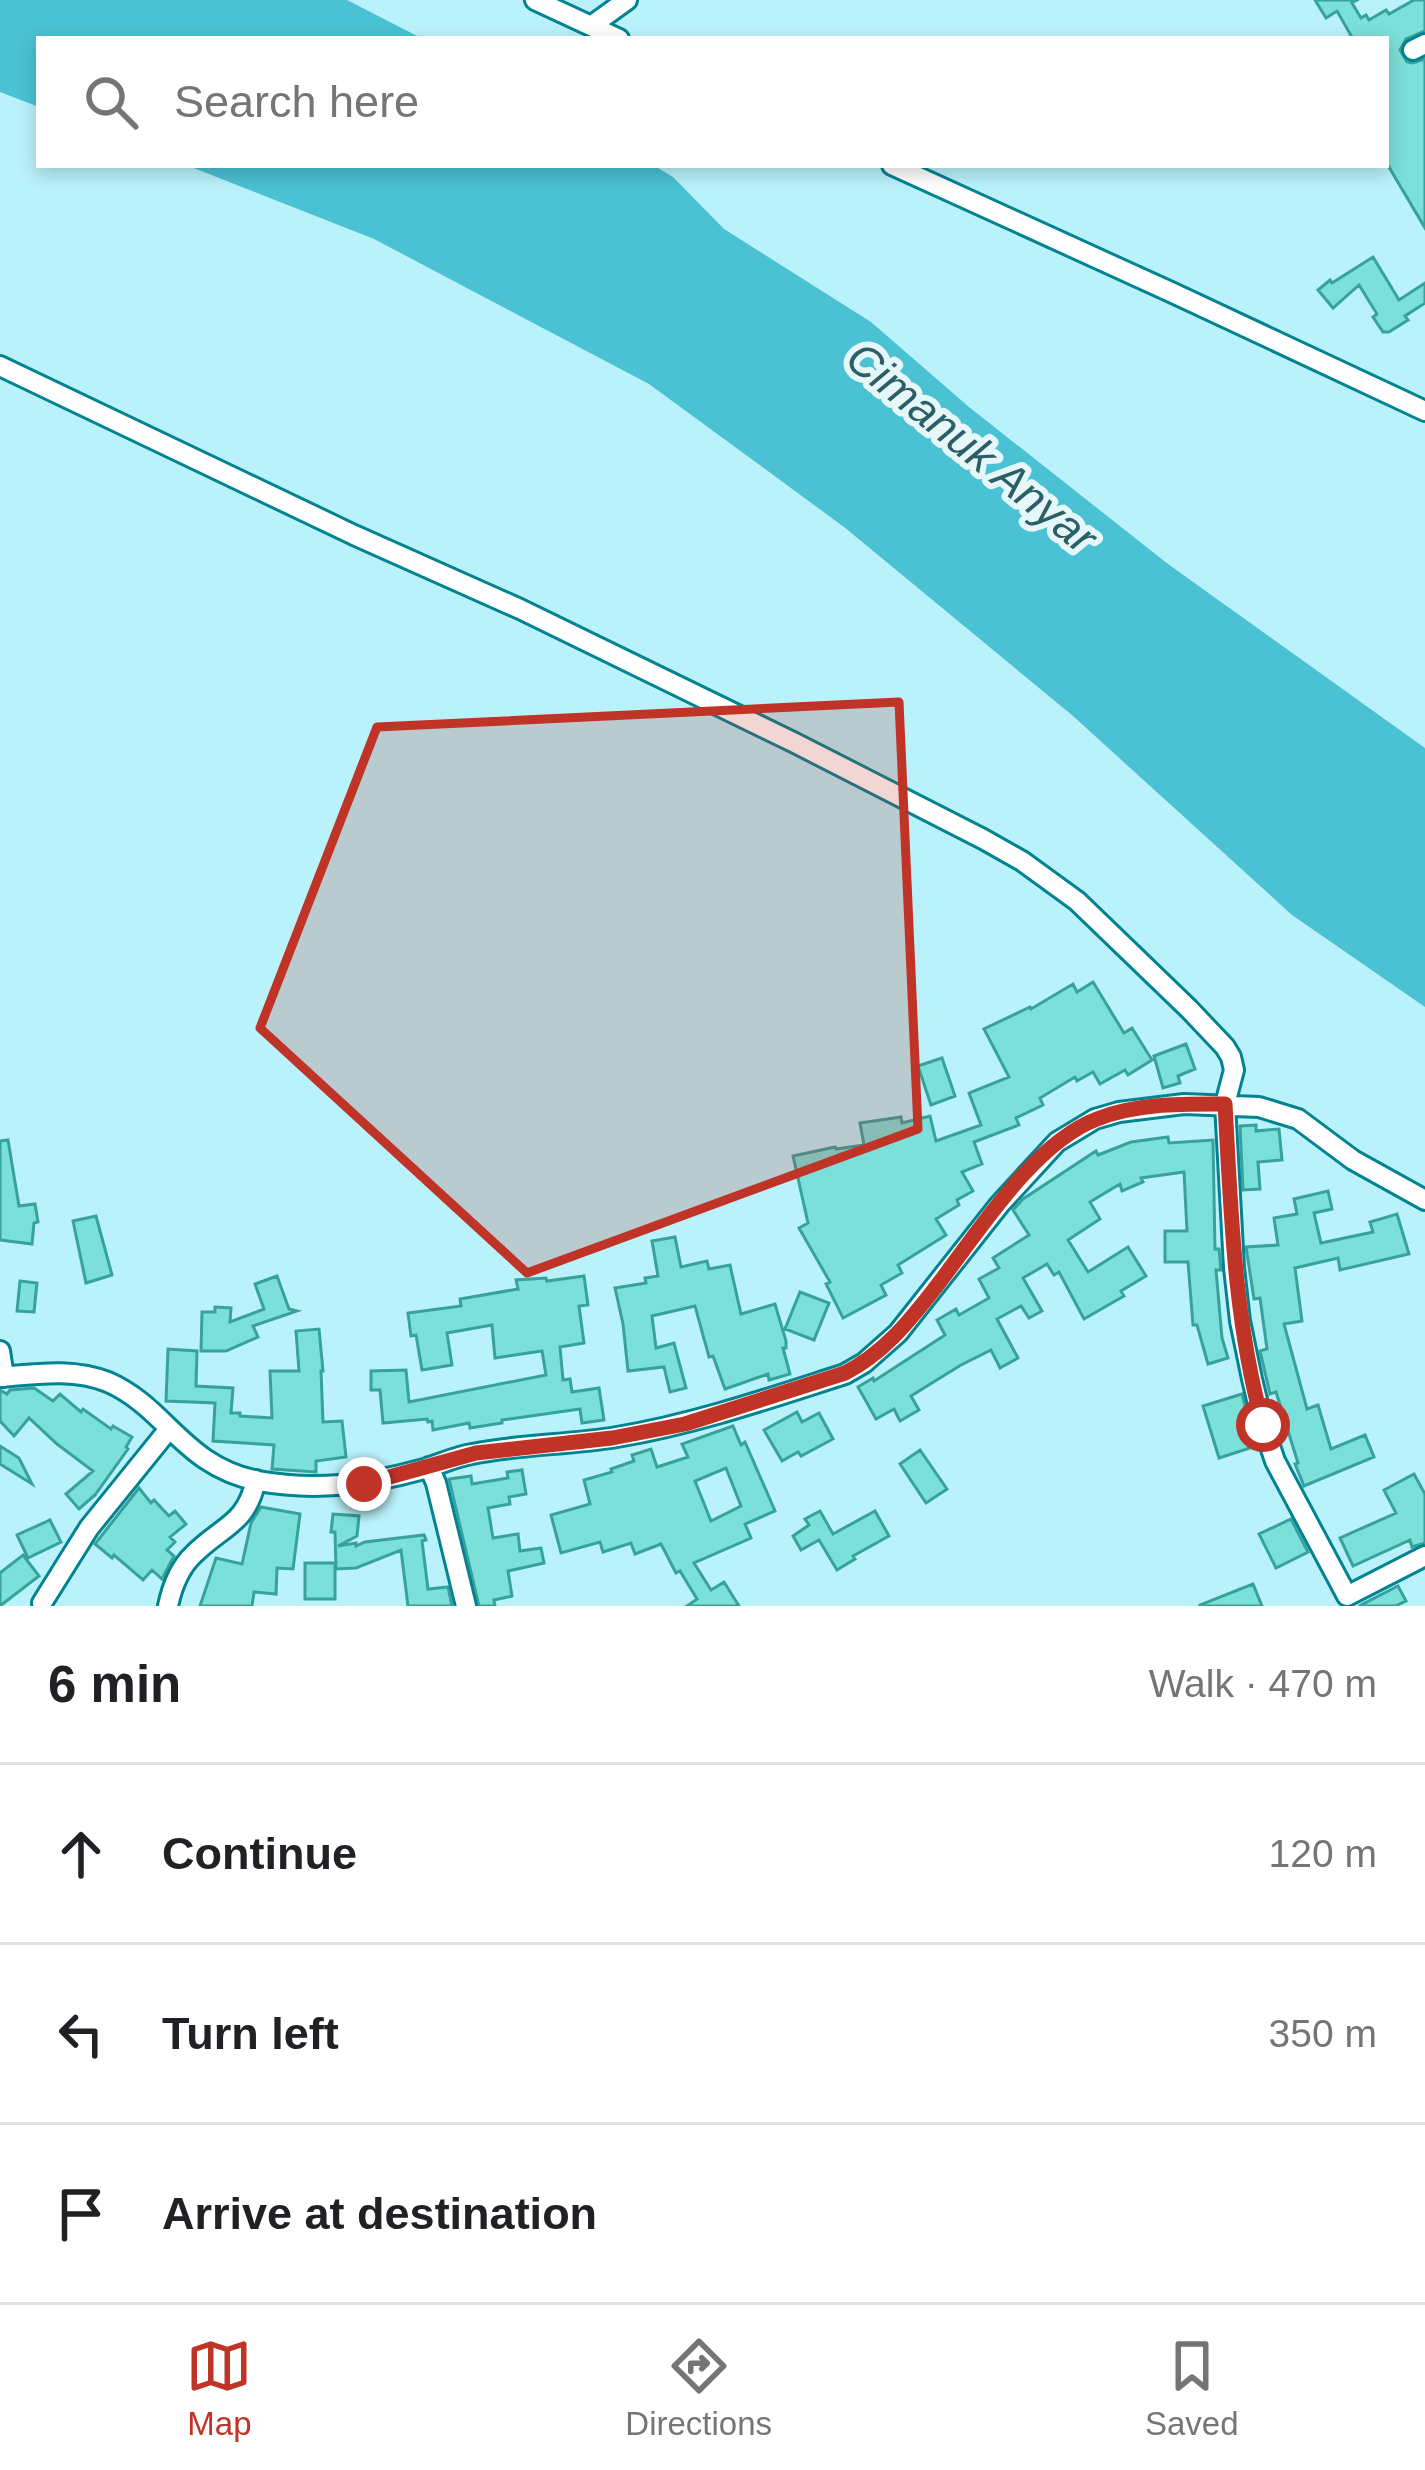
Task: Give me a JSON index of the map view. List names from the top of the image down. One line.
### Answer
{"water":["Cimanuk Anyar"],"page":{"search":"Search here","heading":["6 min","Walk · 470 m"],"list":[["Continue","120 m"],["Turn left","350 m"],"Arrive at destination"],"nav":["Map","Directions","Saved"]}}
